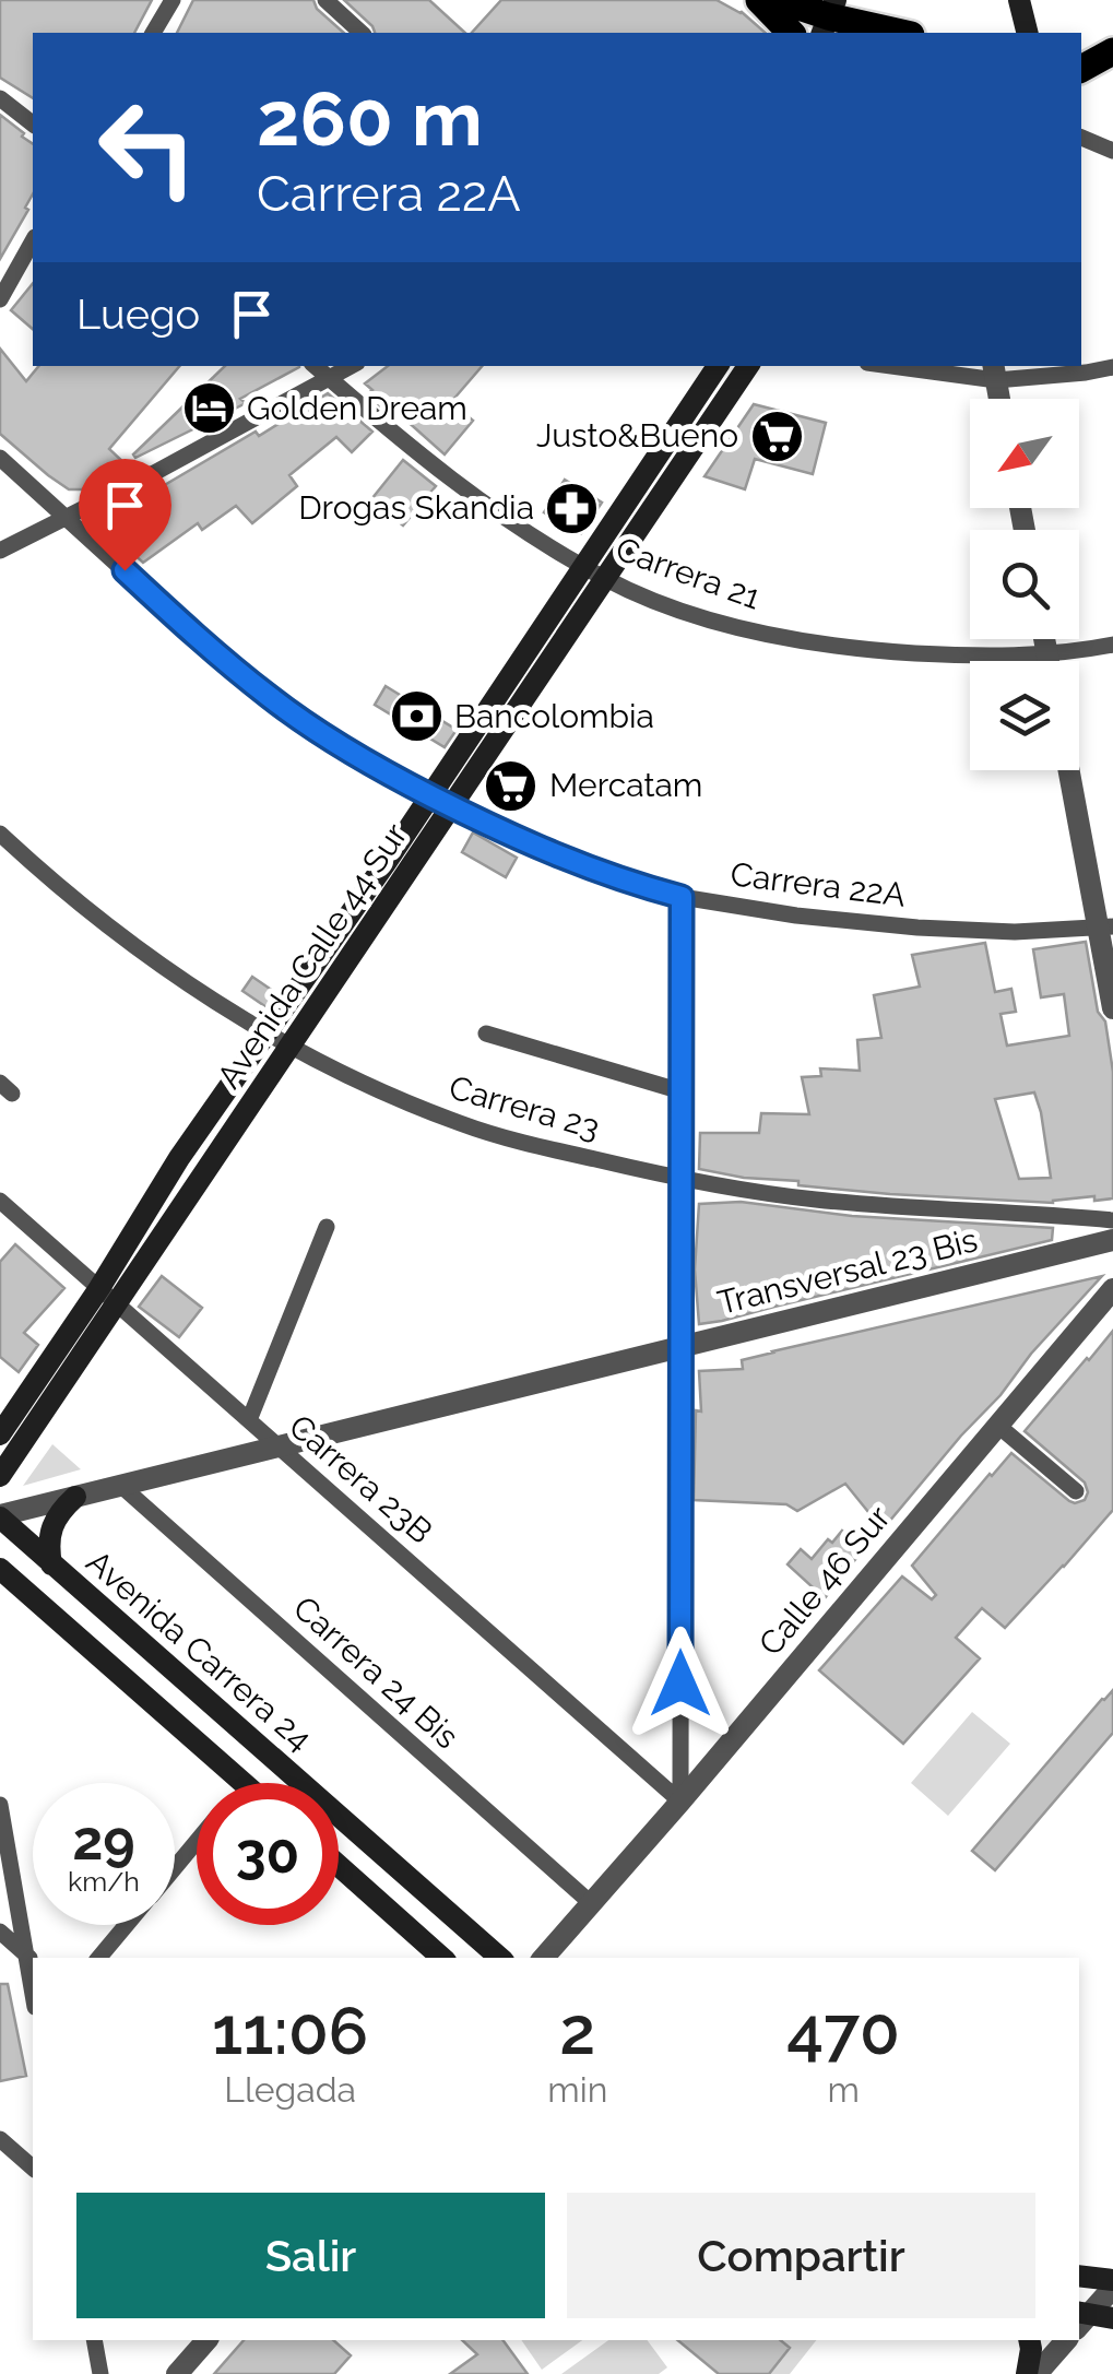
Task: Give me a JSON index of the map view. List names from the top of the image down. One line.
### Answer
{"streets":{"main road":["Avenida Calle 44 Sur","Avenida Carrera 24"],"street":["Carrera 21","Carrera 22A","Carrera 23","Transversal 23 Bis","Carrera 23B","Calle 46 Sur","Carrera 24 Bis"]},"crossings":[["Carrera 21","Avenida Calle 44 Sur"],["Carrera 22A","Avenida Calle 44 Sur"],["Avenida Calle 44 Sur","Carrera 23"],["Avenida Calle 44 Sur","Carrera 23B"],["Transversal 23 Bis","Carrera 23B"],["Transversal 23 Bis","Avenida Carrera 24"],["Transversal 23 Bis","Carrera 24 Bis"],["Carrera 23B","Calle 46 Sur"],["Calle 46 Sur","Carrera 24 Bis"]],"places":{"hotel":["Golden Dream"],"supermarket":["Justo&Bueno","Mercatam"],"pharmacy":["Drogas Skandia"],"bank":["Bancolombia"]},"north":"bottom left","page":{"turn":["260 m","Carrera 22A"],"then":"Luego","speed":"29 km/h","limit":"30","eta":["11:06","Llegada","2","min","470","m"],"buttons":["Salir","Compartir"]}}
